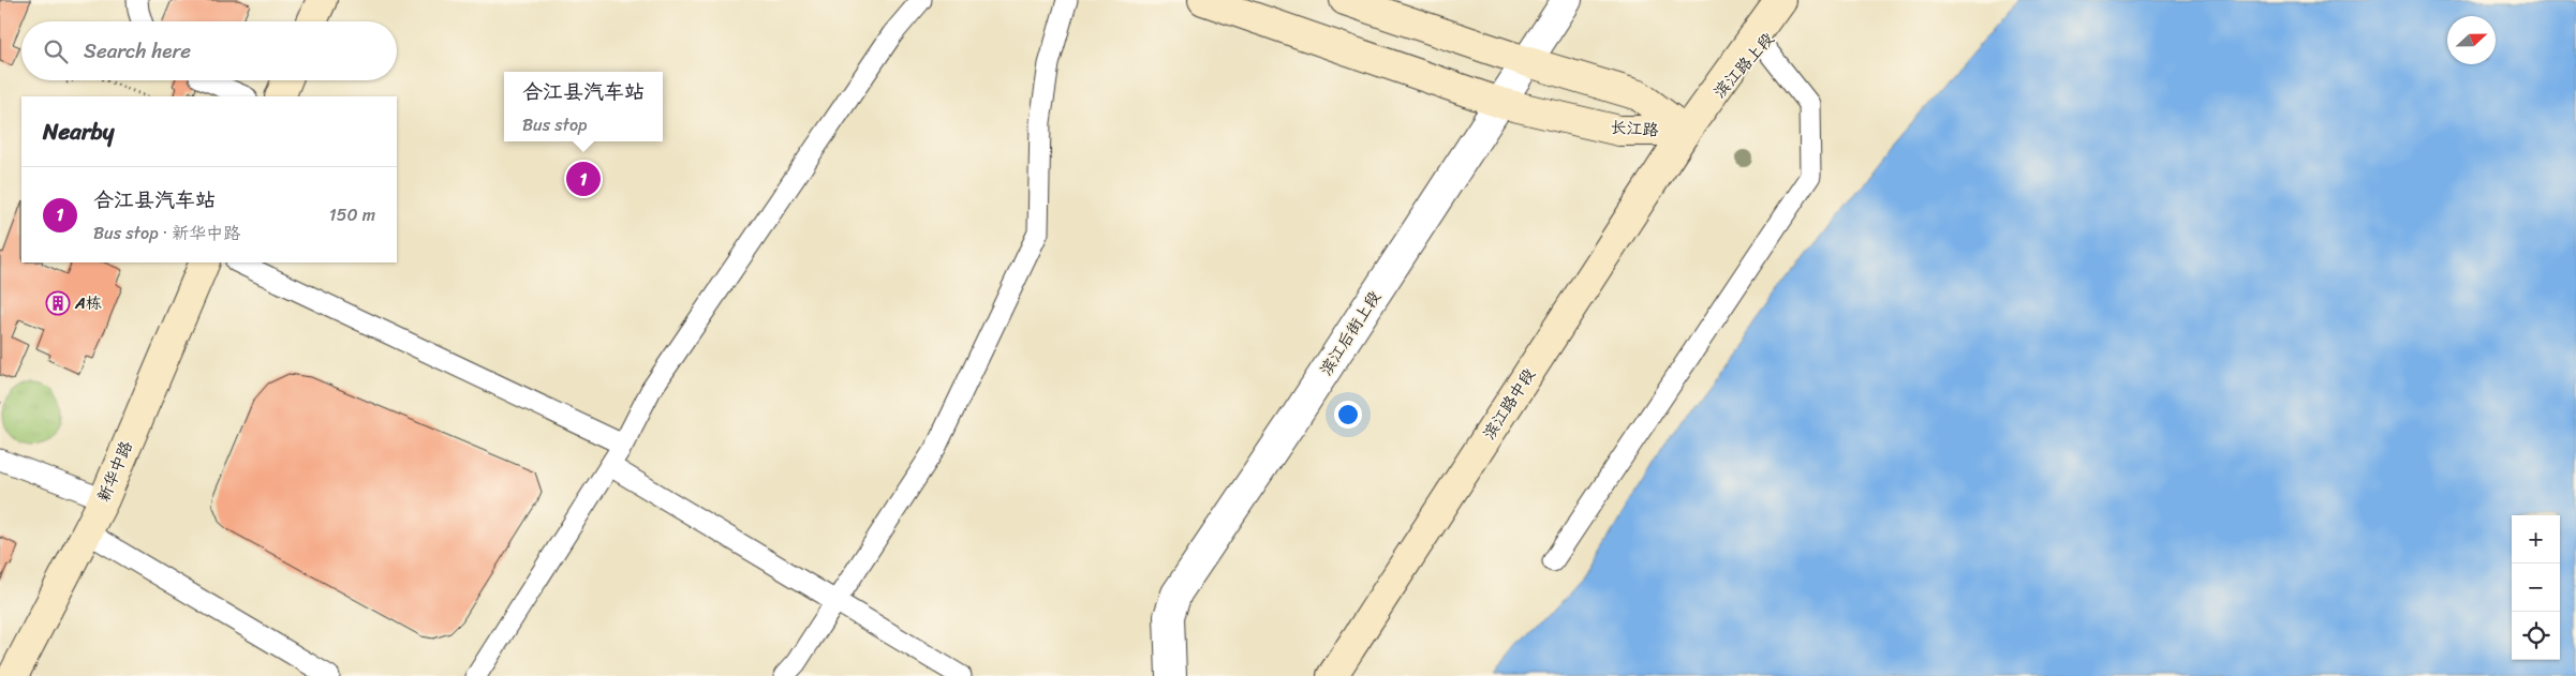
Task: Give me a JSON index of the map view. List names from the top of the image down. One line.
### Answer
{"streets":{"main road":["滨江路上段","长江路","滨江路中段","新华中路"],"street":["滨江后街上段"]},"crossings":[["滨江路上段","长江路"],["滨江路上段","滨江路中段"],["长江路","滨江后街上段"],["长江路","滨江路中段"]],"places":{"building":["A栋"]},"north":"right","page":{"search":"Search here","popup":["合江县汽车站","Bus stop"],"heading":"Nearby","pins":"1","list":[{"mark":"1","name":"合江县汽车站","note":"Bus stop · 新华中路","value":"150 m"}],"map_buttons":["+","−"]}}
